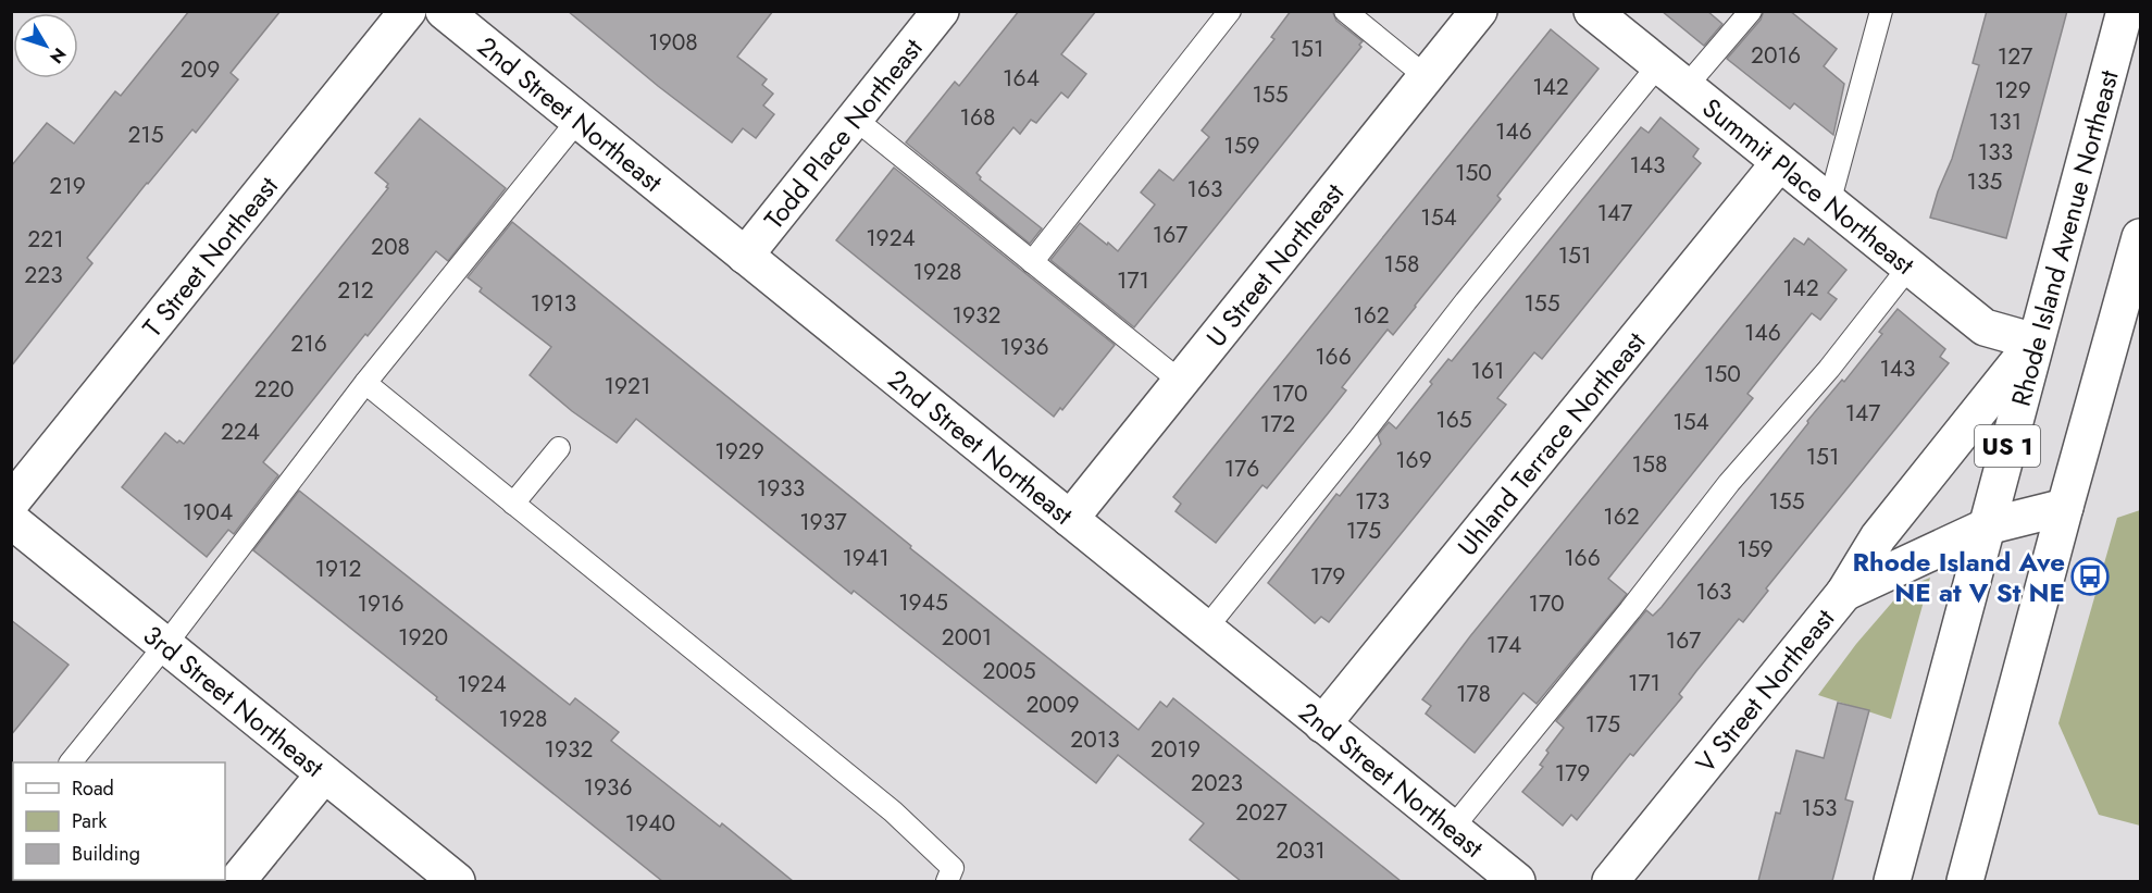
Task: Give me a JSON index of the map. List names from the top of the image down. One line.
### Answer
{"streets":{"street":["2nd Street Northeast","Todd Place Northeast","Summit Place Northeast","Rhode Island Avenue Northeast","T Street Northeast","U Street Northeast","Uhland Terrace Northeast","US 1","V Street Northeast","3rd Street Northeast"]},"crossings":[["2nd Street Northeast","Todd Place Northeast"],["2nd Street Northeast","U Street Northeast"],["2nd Street Northeast","Uhland Terrace Northeast"],["Summit Place Northeast","Rhode Island Avenue Northeast"],["Summit Place Northeast","Uhland Terrace Northeast"],["Summit Place Northeast","V Street Northeast"],["Rhode Island Avenue Northeast","V Street Northeast"]],"places":{"bus stop":["Rhode Island Ave NE at V St NE"]},"house_numbers":["1908","151","2016","127","209","164","142","129","155","168","131","146","215","159","133","143","150","135","219","163","147","154","167","1924","221","208","151","158","1928","223","171","142","212","1913","155","1932","162","146","216","1936","166","143","161","150","1921","220","170","147","165","154","172","224","1929","151","169","158","176","1933","173","155","1904","162","1937","175","159","1941","166","1912","179","163","1945","1916","170","1920","2001","167","174","2005","171","1924","178","2009","1928","175","2013","1932","2019","179","2023","1936","153","2027","1940","2031"],"legend":["Road","Park","Building"],"north":"bottom right"}
